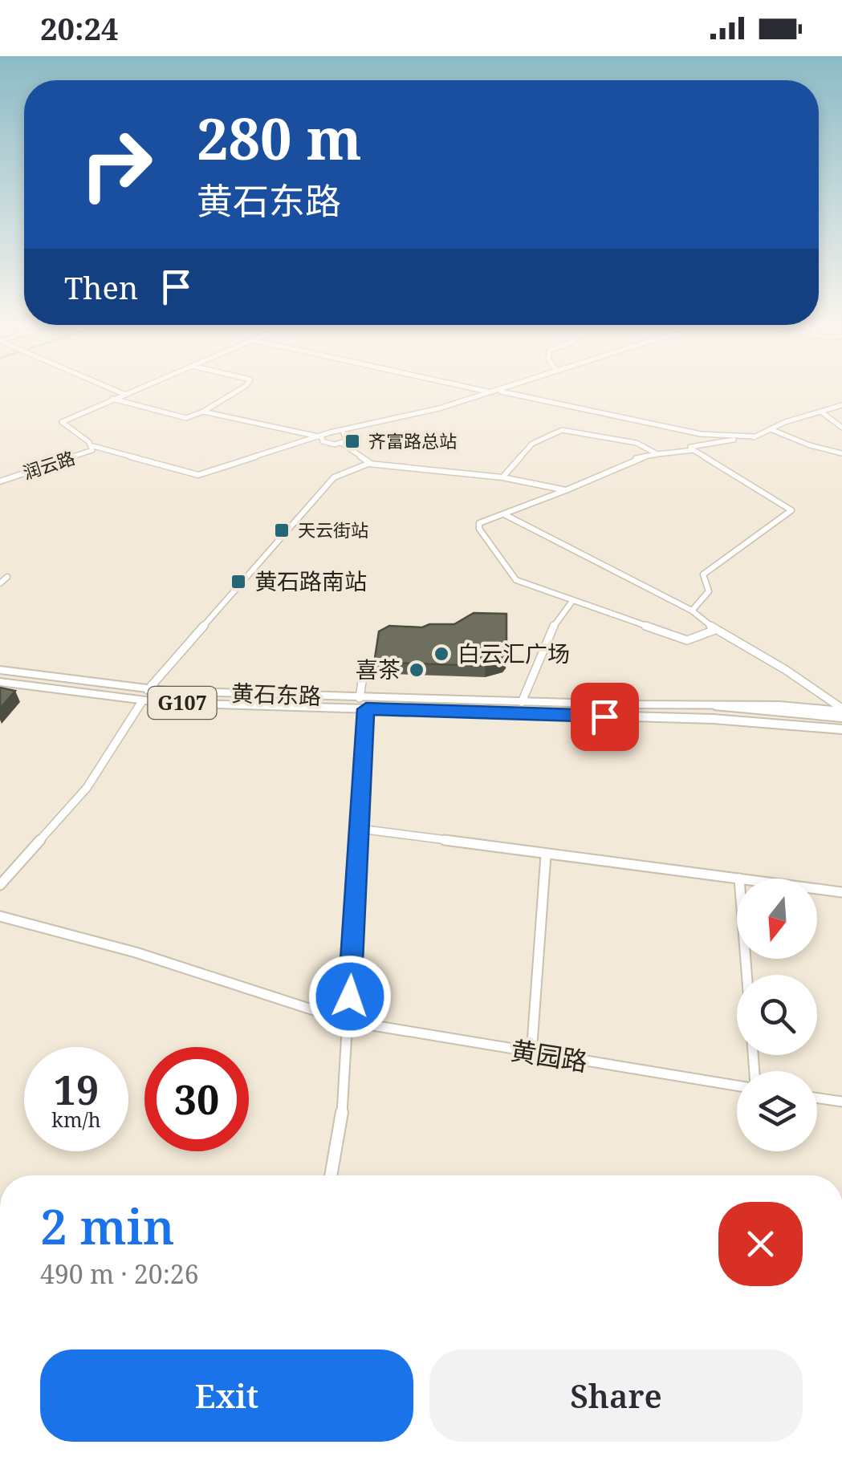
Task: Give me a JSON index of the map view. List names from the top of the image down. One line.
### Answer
{"streets":{"highway":["黄石东路","G107"],"street":["润云路","黄园路"]},"crossings":[["黄石东路","G107"]],"places":{"transit":["齐富路总站","天云街站","黄石路南站"],"other":["白云汇广场","喜茶"]},"north":"bottom","page":{"status":"20:24","turn":["280 m","黄石东路"],"then":"Then","speed":"19 km/h","limit":"30","heading":["2 min","490 m · 20:26"],"buttons":["Exit","Share"]}}
